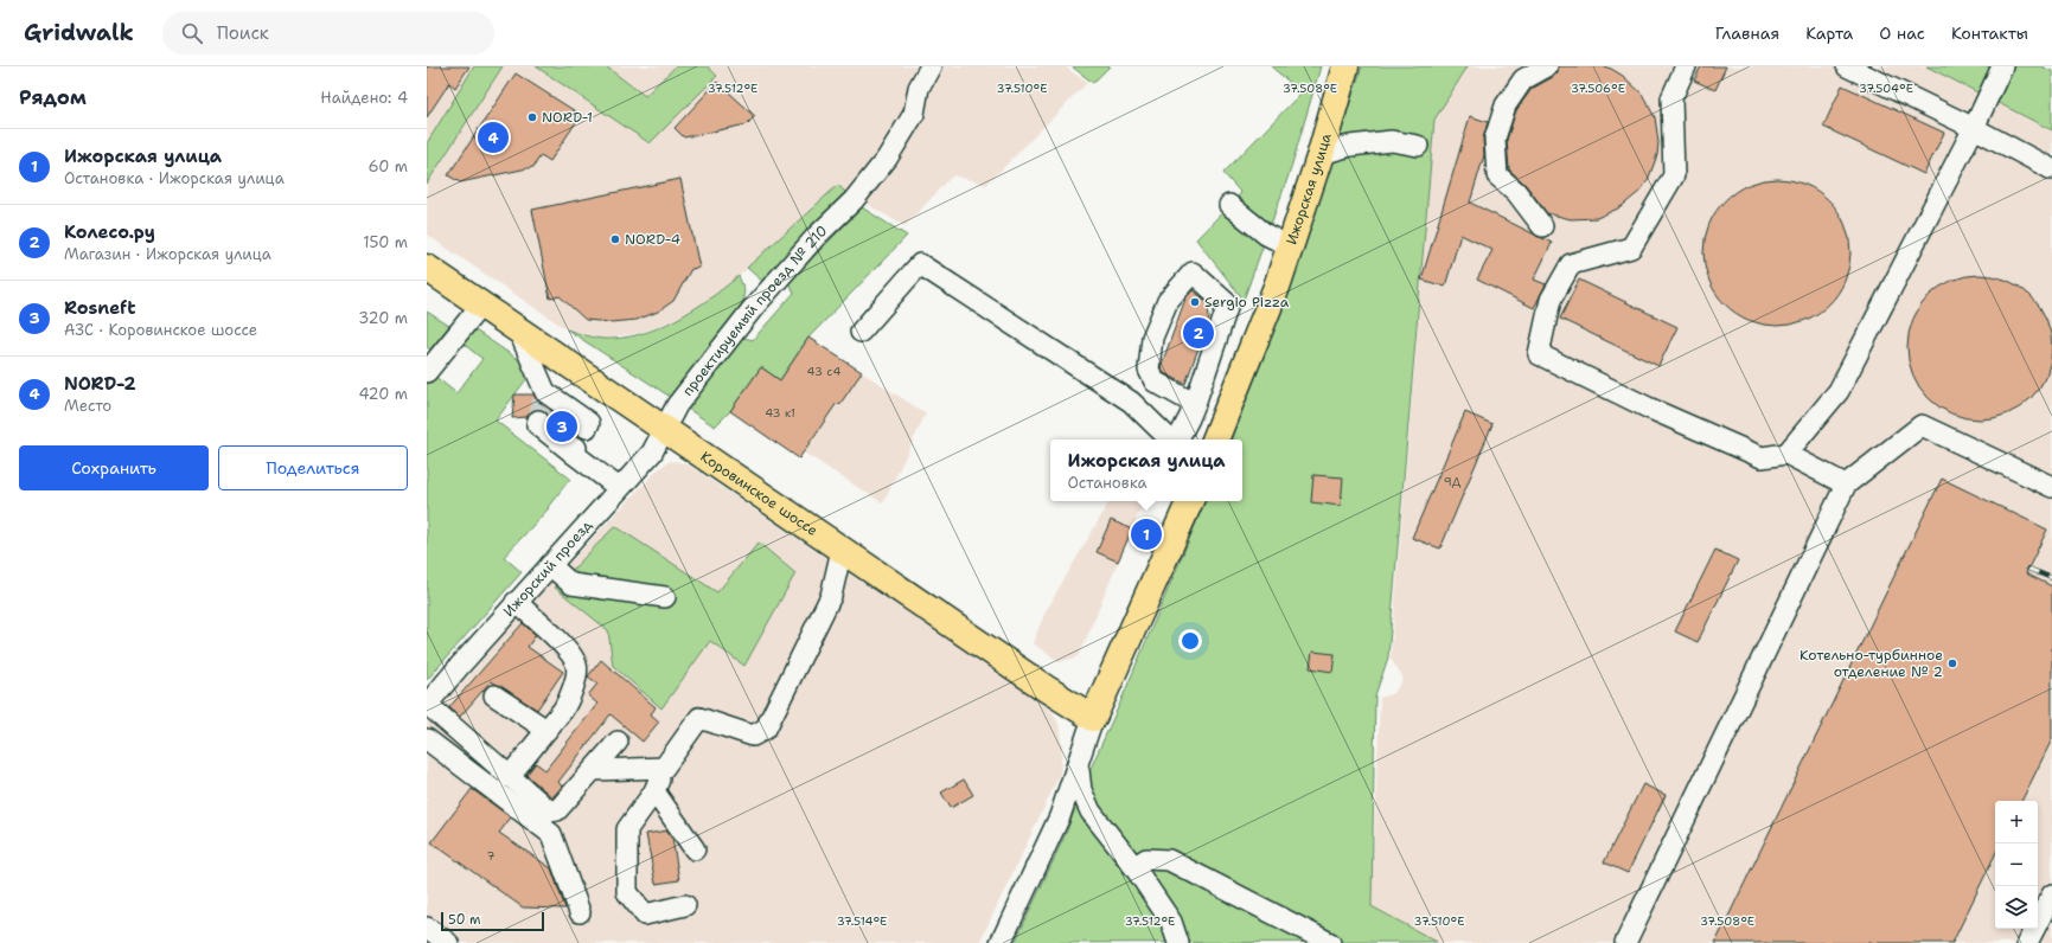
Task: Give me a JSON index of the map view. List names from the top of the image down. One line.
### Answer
{"streets":{"main road":["Ижорская улица","Коровинское шоссе"],"street":["проектируемый проезд № 210","Ижорский проезд"]},"crossings":[["проектируемый проезд № 210","Коровинское шоссе"],["проектируемый проезд № 210","Ижорский проезд"],["Коровинское шоссе","Ижорский проезд"]],"places":["NORD-1","NORD-4","Sergio Pizza","Котельно-турбинное отделение № 2"],"house_numbers":["43 с4","43 к1","9Д","7"],"scale_bar":"50 m","page":{"header":"Gridwalk","search":"Поиск","nav":["Главная","Карта","О нас","Контакты"],"heading":["Рядом","Найдено: 4"],"pins":["4","2","3","1"],"list":[{"mark":"1","name":"Ижорская улица","note":"Остановка · Ижорская улица","value":"60 m"},{"mark":"2","name":"Колесо.ру","note":"Магазин · Ижорская улица","value":"150 m"},{"mark":"3","name":"Rosneft","note":"АЗС · Коровинское шоссе","value":"320 m"},{"mark":"4","name":"NORD-2","note":"Место","value":"420 m"}],"buttons":["Сохранить","Поделиться"],"popup":["Ижорская улица","Остановка"],"map_buttons":["+","−"],"scale":"50 m"},"coordinates":["37.512°E","37.510°E","37.508°E","37.506°E","37.504°E","37.514°E"]}
